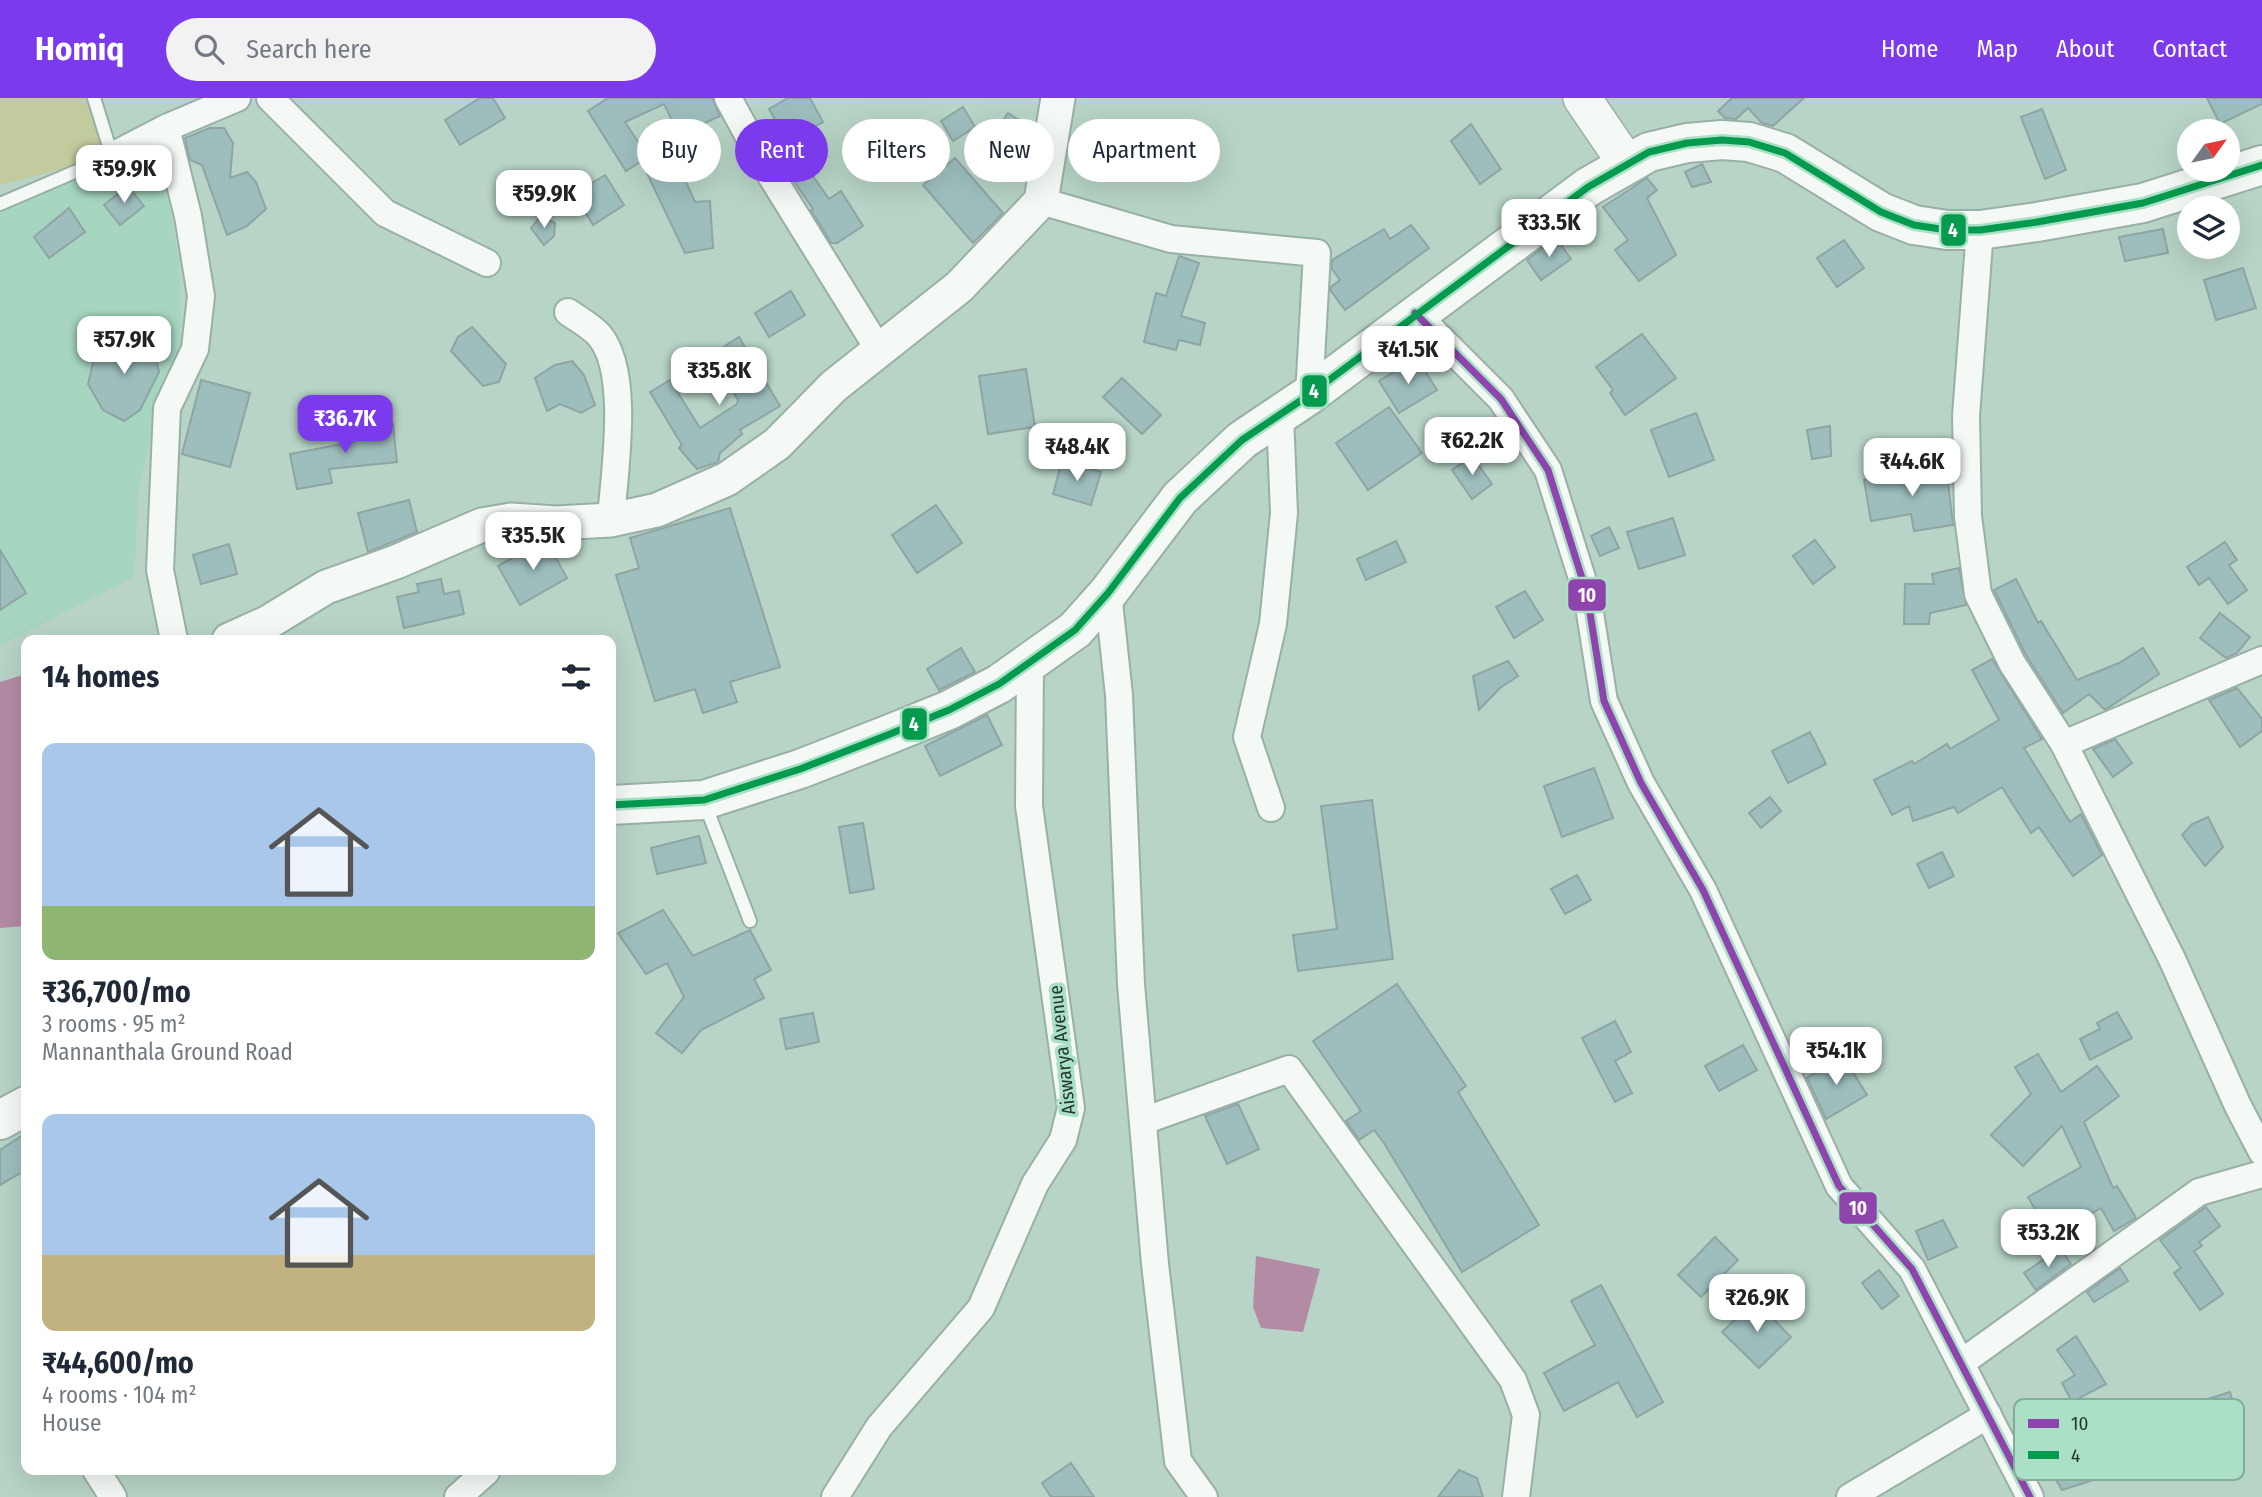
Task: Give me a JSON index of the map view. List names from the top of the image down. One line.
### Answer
{"streets":{"street":["Aiswarya Avenue"]},"lines":["transit line 4","transit line 10"],"legend":["10","4"],"north":"top right","page":{"header":"Homiq","search":"Search here","nav":["Home","Map","About","Contact"],"chip":["Buy","Rent","Filters","New","Apartment"],"price":["₹59.9K","₹59.9K","₹33.5K","₹57.9K","₹41.5K","₹35.8K","₹36.7K","₹62.2K","₹48.4K","₹44.6K","₹35.5K","₹54.1K","₹53.2K","₹26.9K"],"heading":"14 homes","list":[{"name":"₹36,700/mo","note":"3 rooms · 95 m² · Mannanthala Ground Road"},{"name":"₹44,600/mo","note":"4 rooms · 104 m² · House"}]}}
